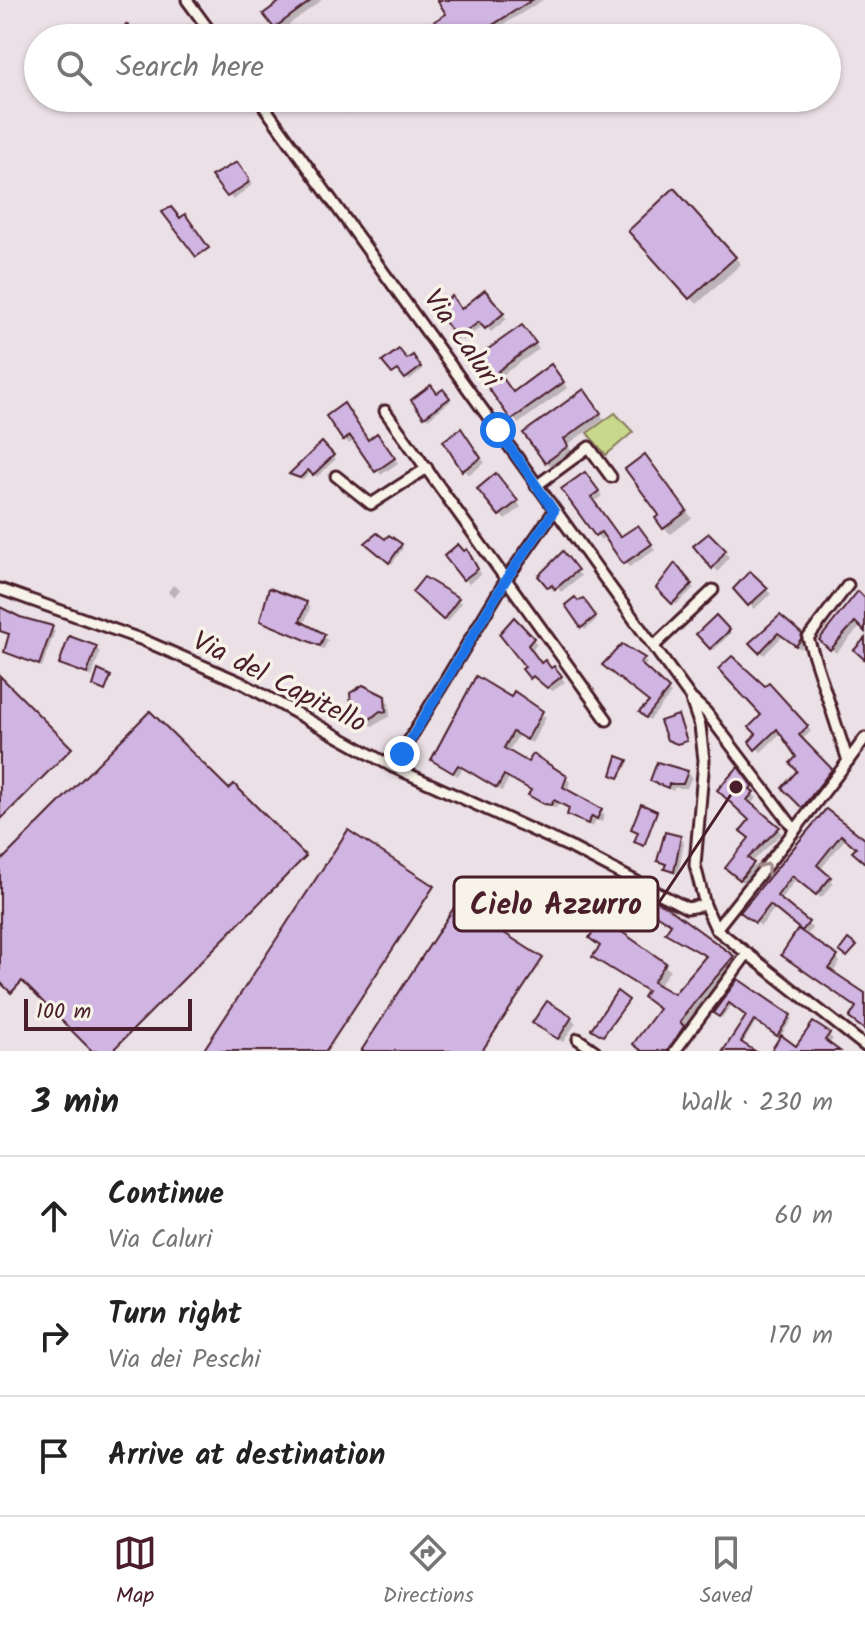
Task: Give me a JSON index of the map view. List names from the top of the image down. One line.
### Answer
{"streets":{"street":["Via Caluri","Via del Capitello"]},"crossings":[["Via Caluri","Via del Capitello"]],"places":["Cielo Azzurro"],"scale_bar":"100 m","page":{"search":"Search here","scale":"100 m","heading":["3 min","Walk · 230 m"],"list":[["Continue","Via Caluri","60 m"],["Turn right","Via dei Peschi","170 m"],"Arrive at destination"],"nav":["Map","Directions","Saved"]}}
